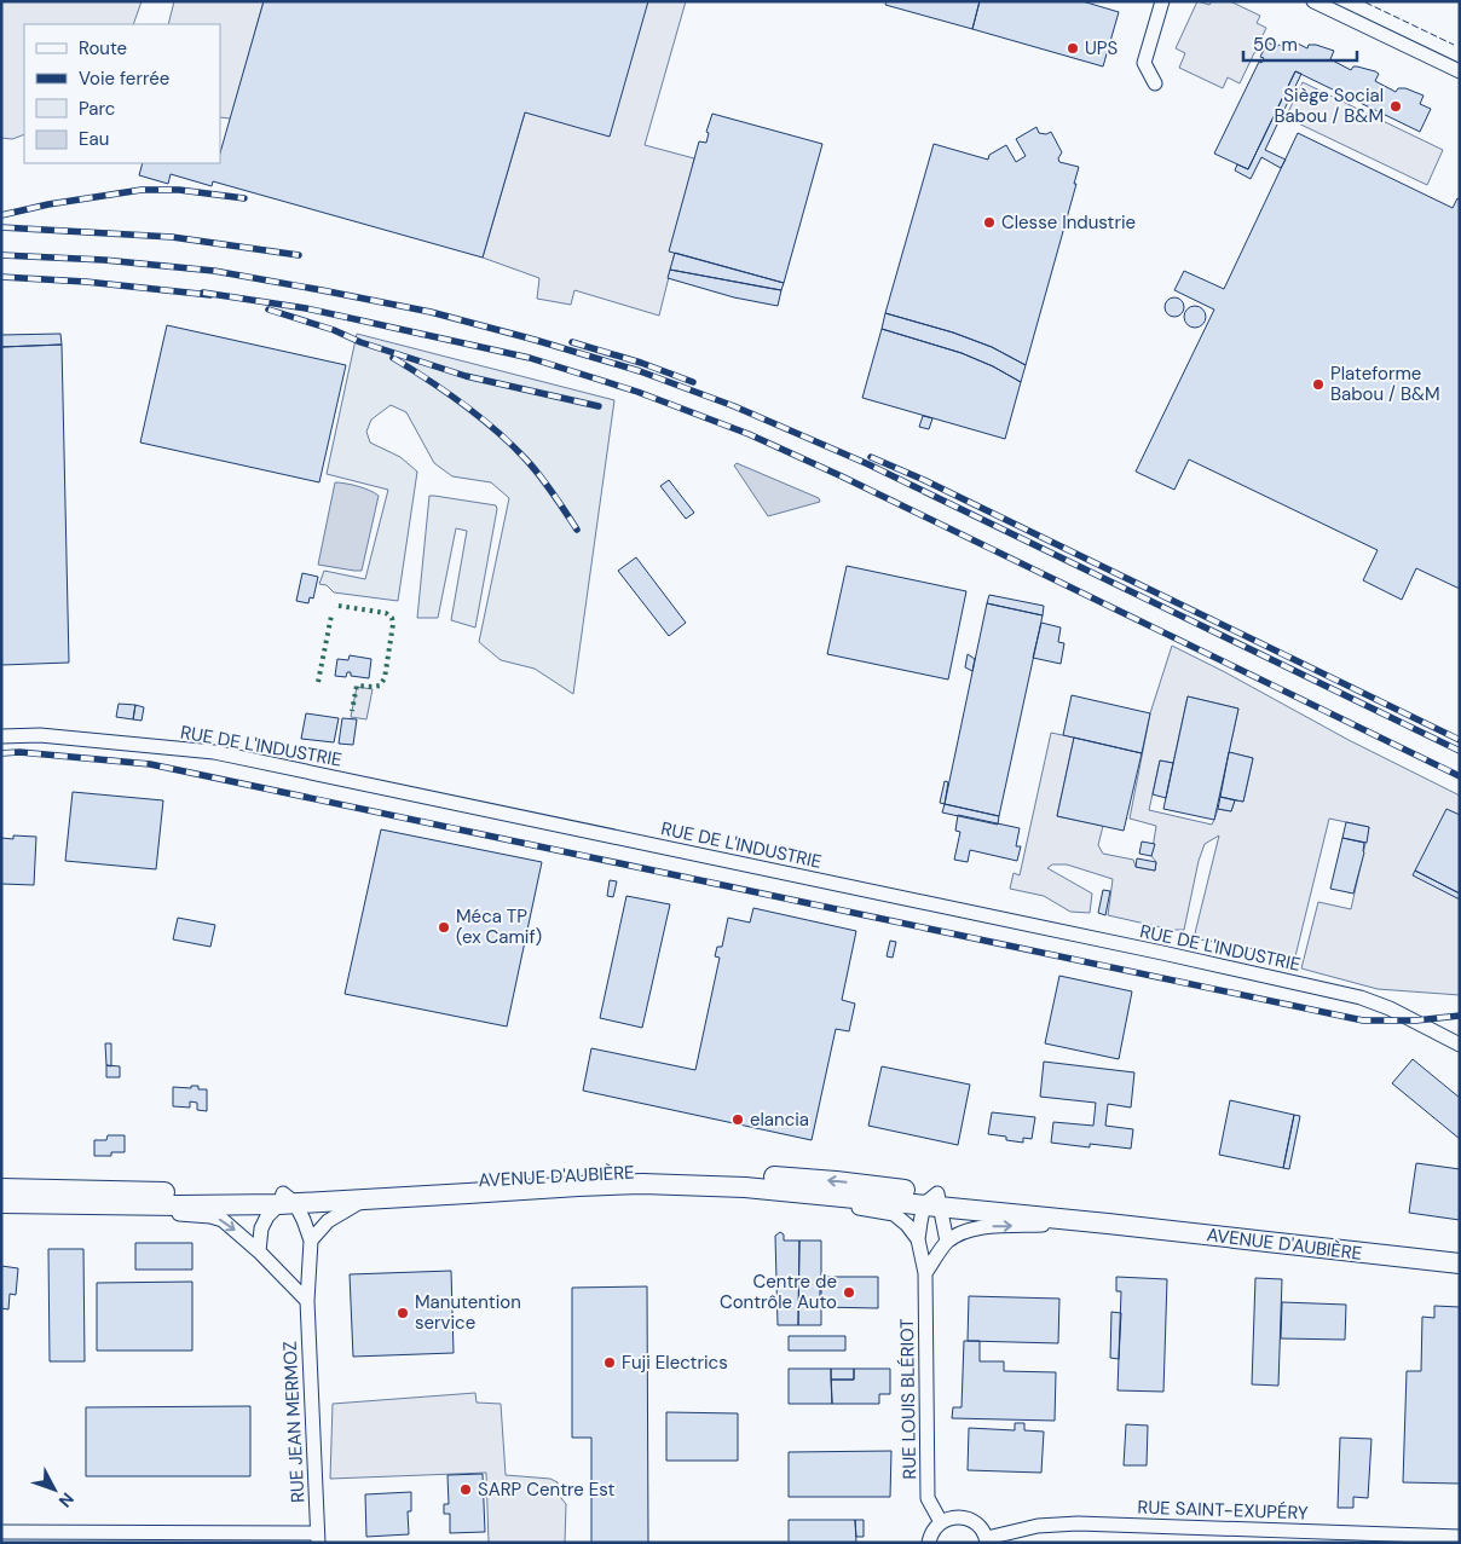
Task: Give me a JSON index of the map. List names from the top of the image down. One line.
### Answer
{"streets":{"main road":["AVENUE D'AUBIÈRE"],"street":["RUE DE L'INDUSTRIE","RUE LOUIS BLÉRIOT","RUE JEAN MERMOZ","RUE SAINT-EXUPÉRY"]},"crossings":[["AVENUE D'AUBIÈRE","RUE JEAN MERMOZ"]],"places":["UPS","Siège Social Babou / B&M","Clesse Industrie","Plateforme Babou / B&M","Méca TP (ex Camif)","elancia","Centre de Contrôle Auto","Manutention service","Fuji Electrics","SARP Centre Est"],"legend":["Route","Voie ferrée","Parc","Eau"],"scale_bar":"50 m","north":"bottom right"}
